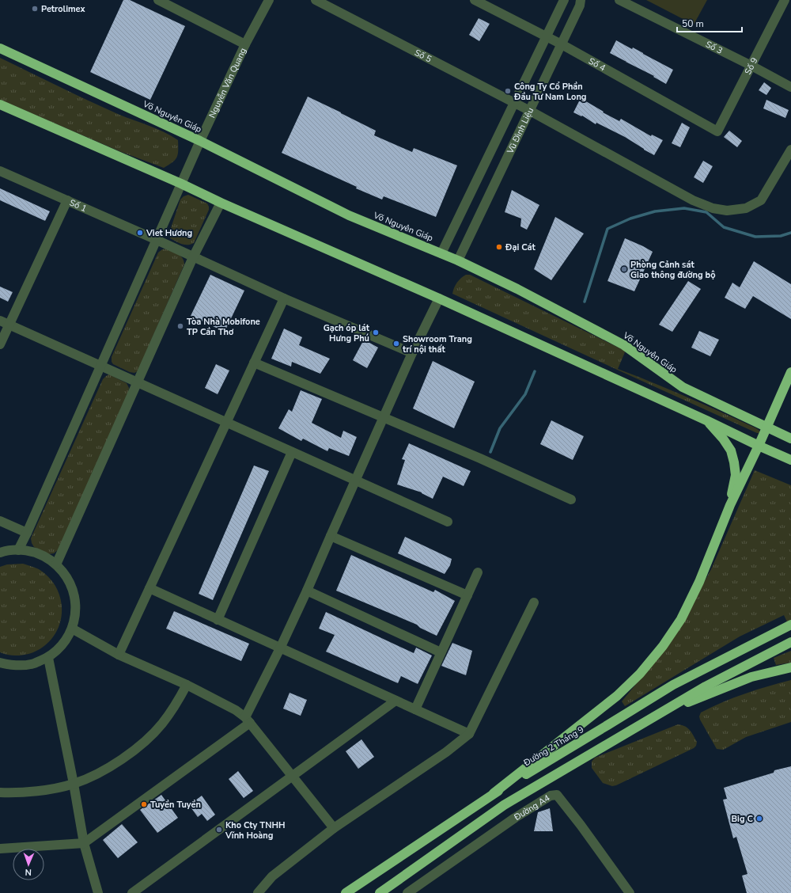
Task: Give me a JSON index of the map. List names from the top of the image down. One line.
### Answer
{"streets":{"highway":["Võ Nguyên Giáp","Đường 2 Tháng 9"],"street":["Số 3","Số 5","Số 4","Số 9","Nguyễn Văn Quang","Vũ Đình Liệu","Số 1","Đường A4"]},"crossings":[["Số 3","Số 9"],["Số 5","Vũ Đình Liệu"],["Số 4","Số 9"],["Số 4","Vũ Đình Liệu"],["Nguyễn Văn Quang","Võ Nguyên Giáp"],["Nguyễn Văn Quang","Số 1"],["Võ Nguyên Giáp","Vũ Đình Liệu"]],"places":["Petrolimex","Công Ty Cổ Phần Đầu Tư Nam Long","Viet Hương","Đại Cát","Phòng Cảnh sát Giao thông đường bộ","Tòa Nhà Mobifone TP Cần Thơ","Gạch óp lát Hưng Phú","Showroom Trang trí nội thất","Tuyền Tuyền","Big C","Kho Cty TNHH Vĩnh Hoàng"],"scale_bar":"50 m","north":"bottom"}
